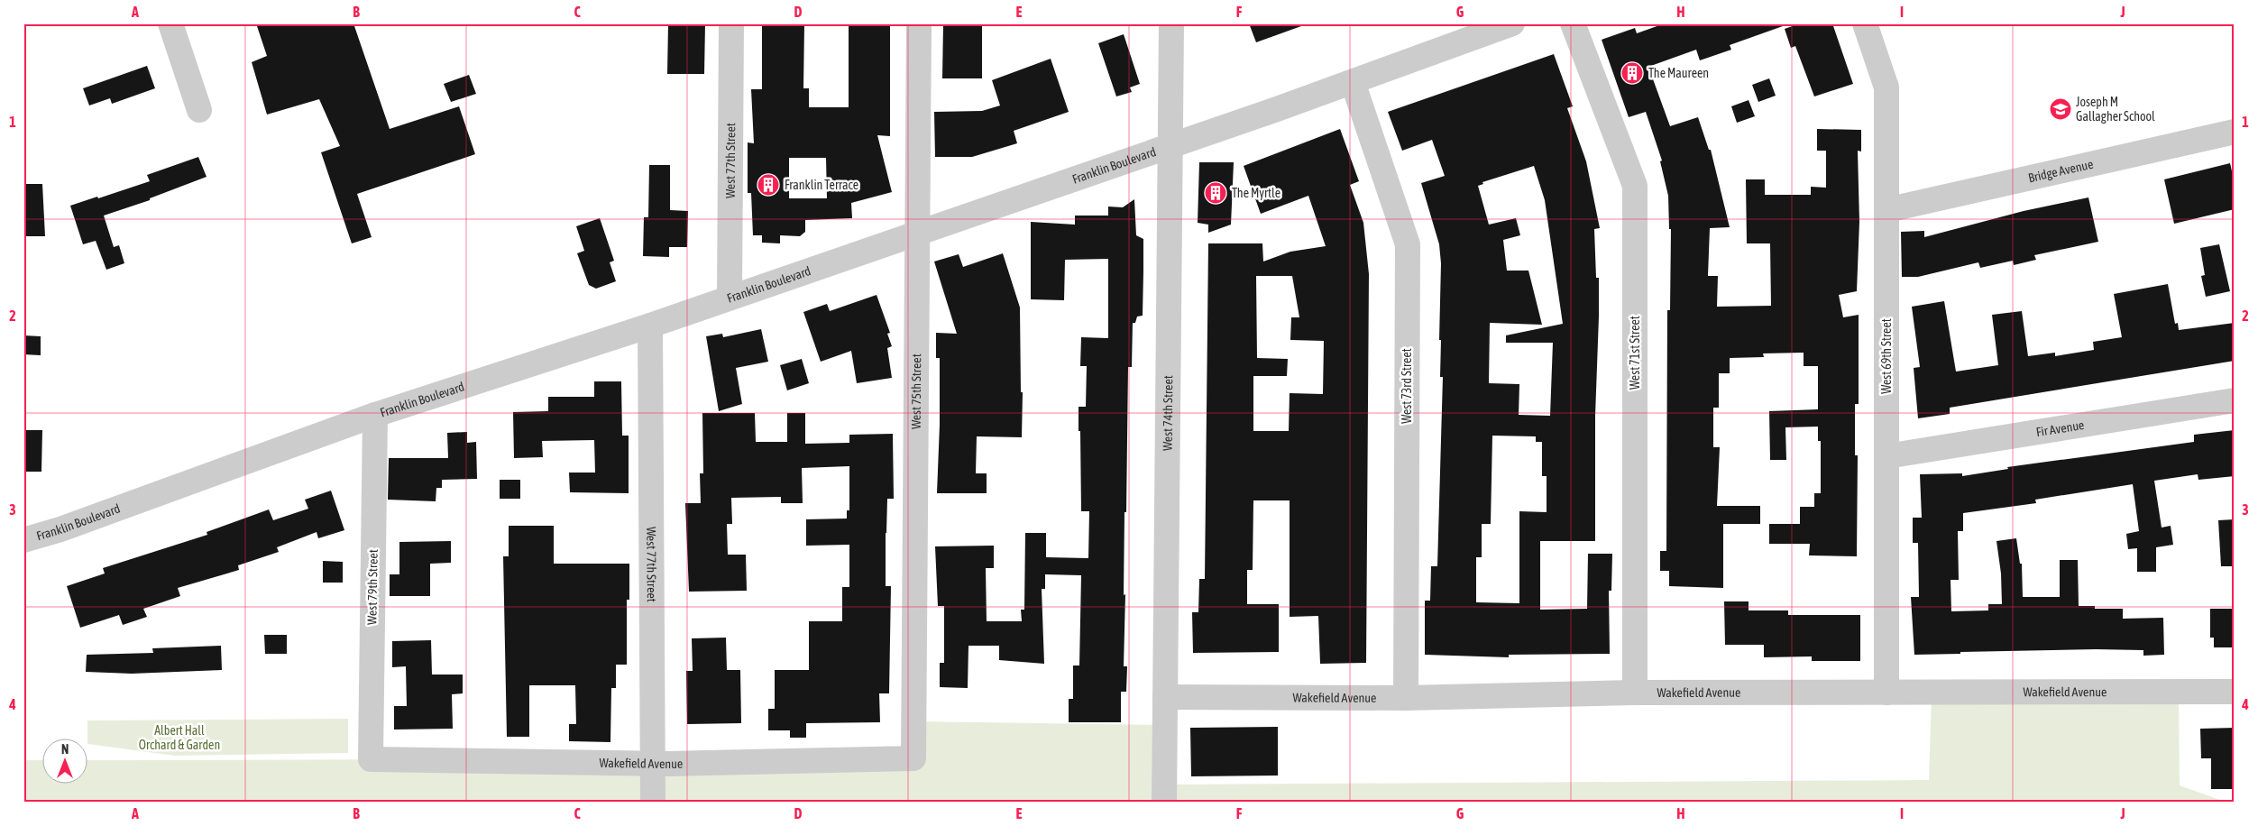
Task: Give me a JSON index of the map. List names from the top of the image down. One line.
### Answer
{"streets":{"street":["West 77th Street","Franklin Boulevard","Bridge Avenue","West 71st Street","West 69th Street","West 73rd Street","West 75th Street","West 74th Street","Fir Avenue","West 79th Street","Wakefield Avenue"]},"crossings":[["West 77th Street","Franklin Boulevard"],["West 77th Street","Wakefield Avenue"],["Franklin Boulevard","West 73rd Street"],["Franklin Boulevard","West 75th Street"],["Franklin Boulevard","West 74th Street"],["Franklin Boulevard","West 79th Street"],["Bridge Avenue","West 69th Street"],["West 71st Street","Wakefield Avenue"],["West 69th Street","Fir Avenue"],["West 69th Street","Wakefield Avenue"],["West 73rd Street","Wakefield Avenue"],["West 75th Street","Wakefield Avenue"],["West 74th Street","Wakefield Avenue"],["West 79th Street","Wakefield Avenue"]],"parks":["Albert Hall Orchard & Garden"],"places":{"building":["The Maureen","Franklin Terrace","The Myrtle"],"school or university":["Joseph M Gallagher School"]},"north":"top","grid":{"columns":["A","B","C","D","E","F","G","H","I","J"],"rows":["1","2","3","4"]}}
